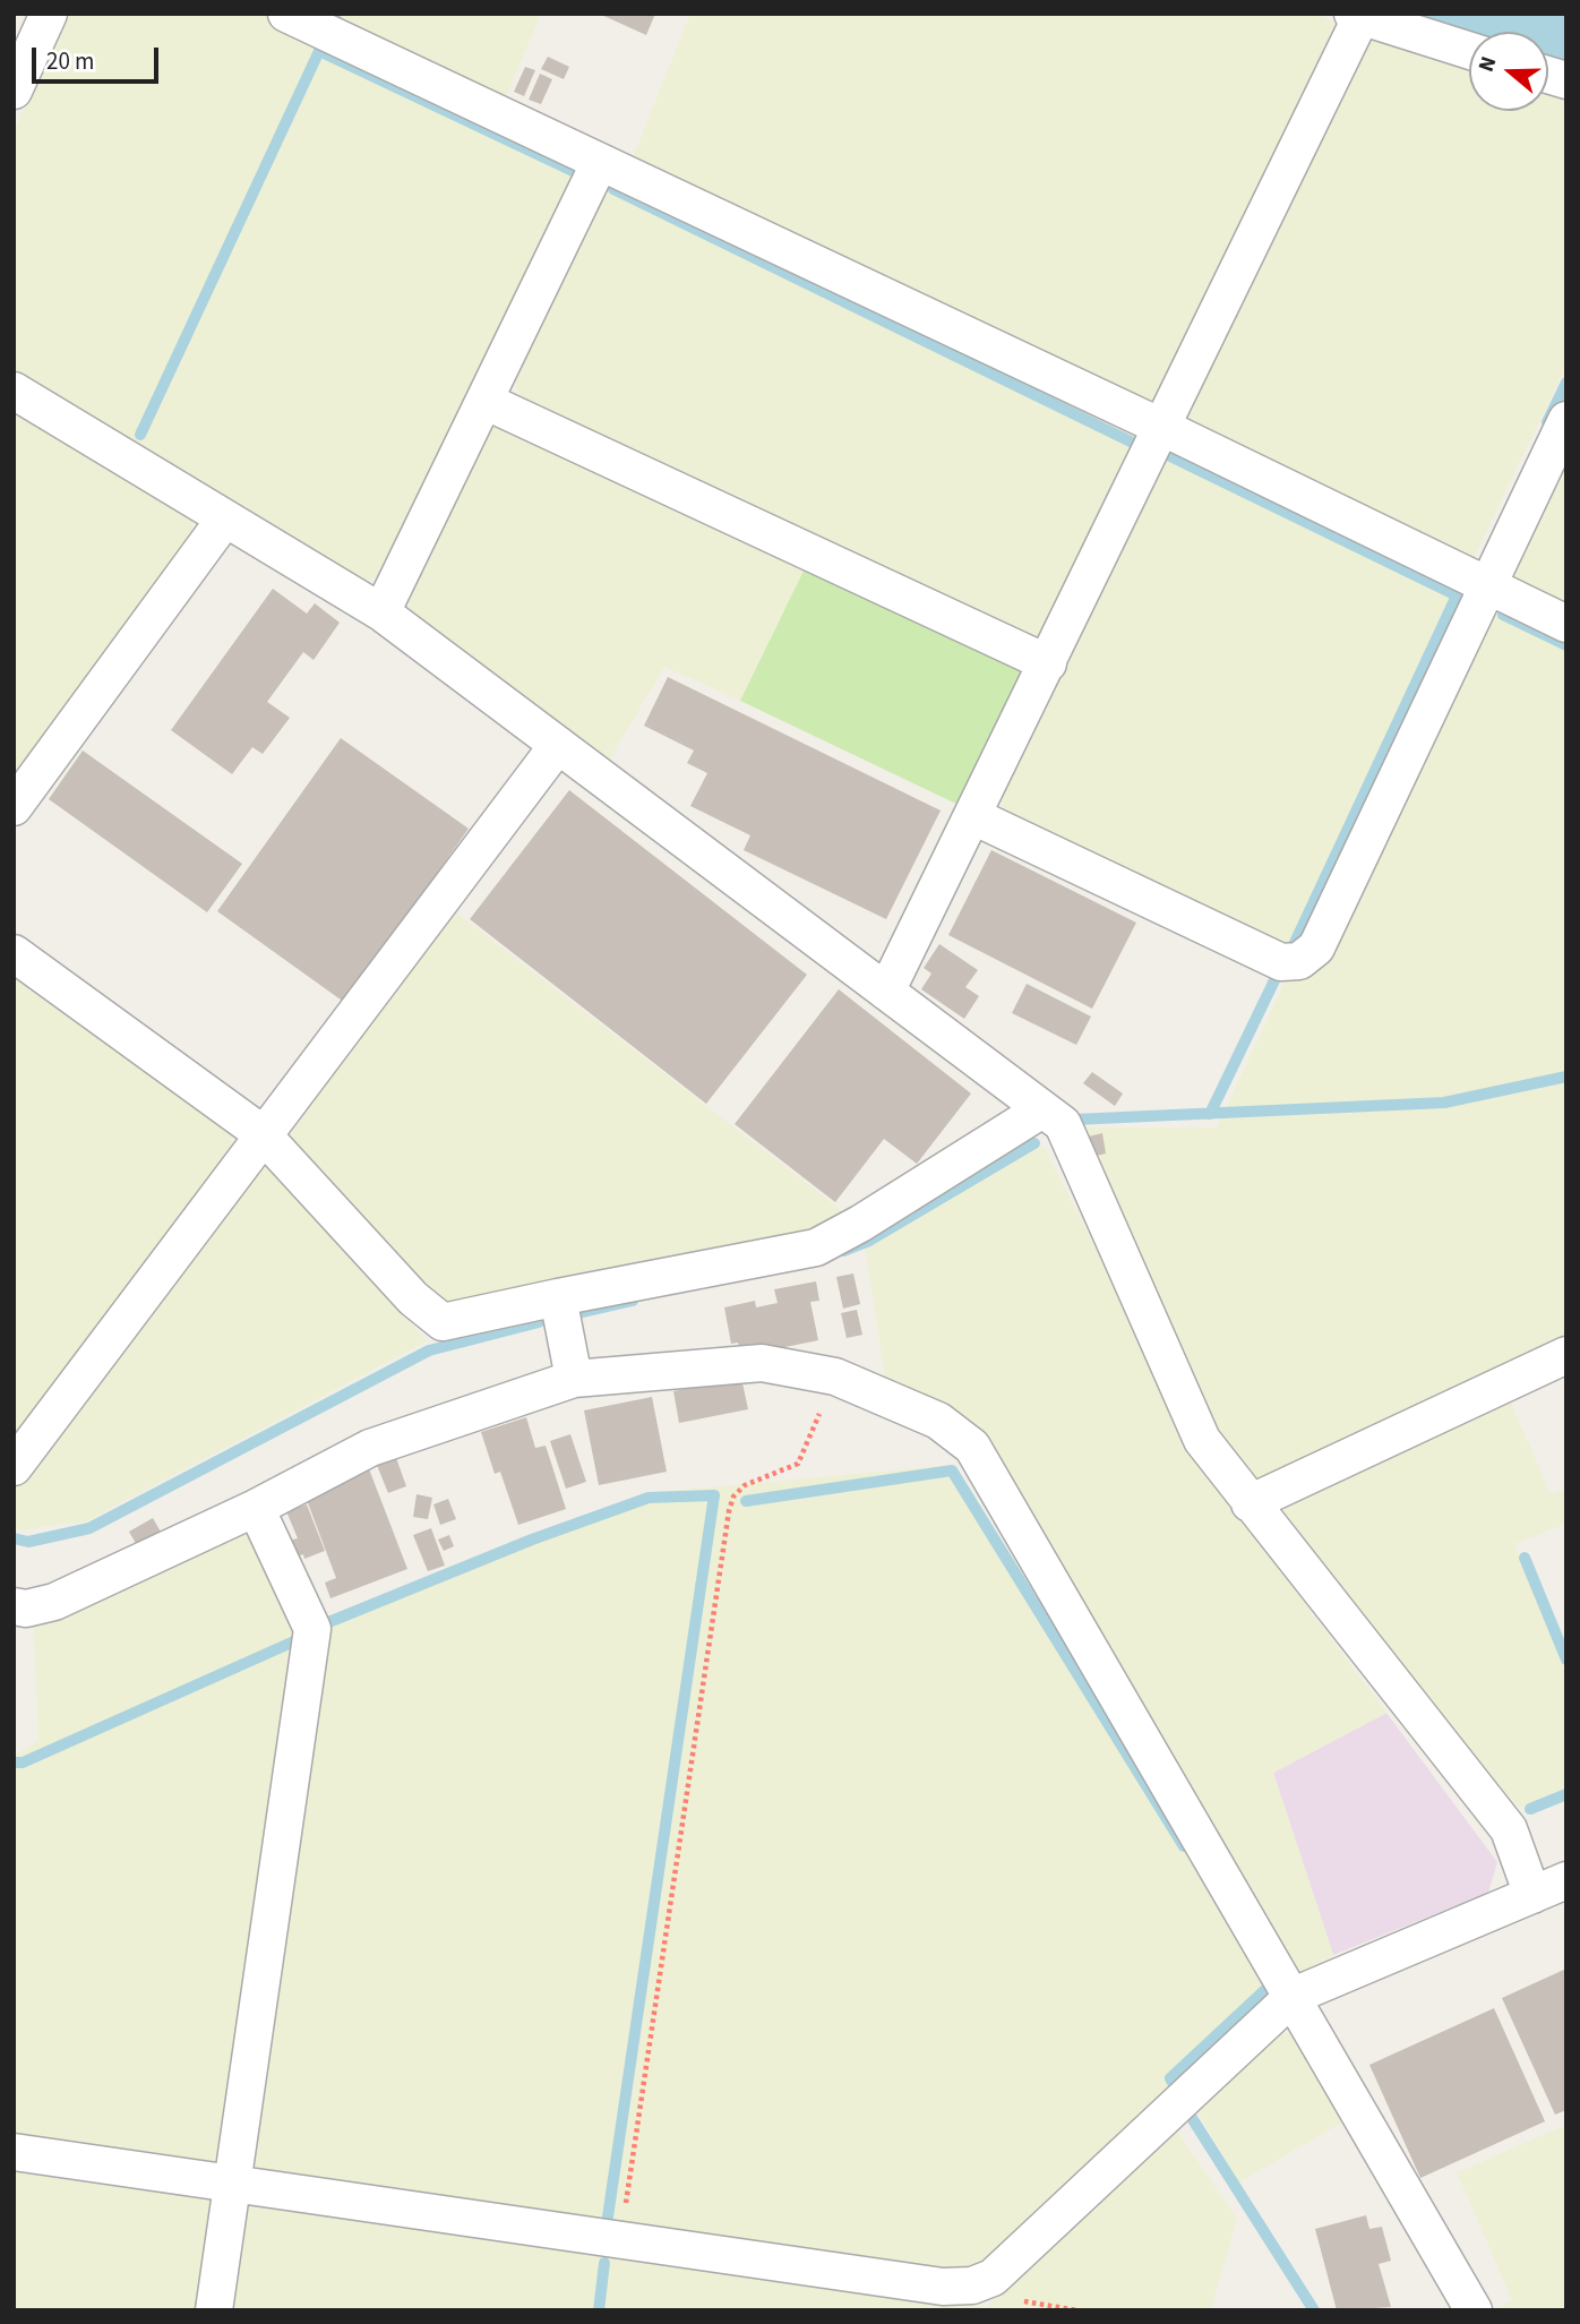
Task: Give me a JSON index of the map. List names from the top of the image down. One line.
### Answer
{"scale_bar":"20 m","north":"left"}
